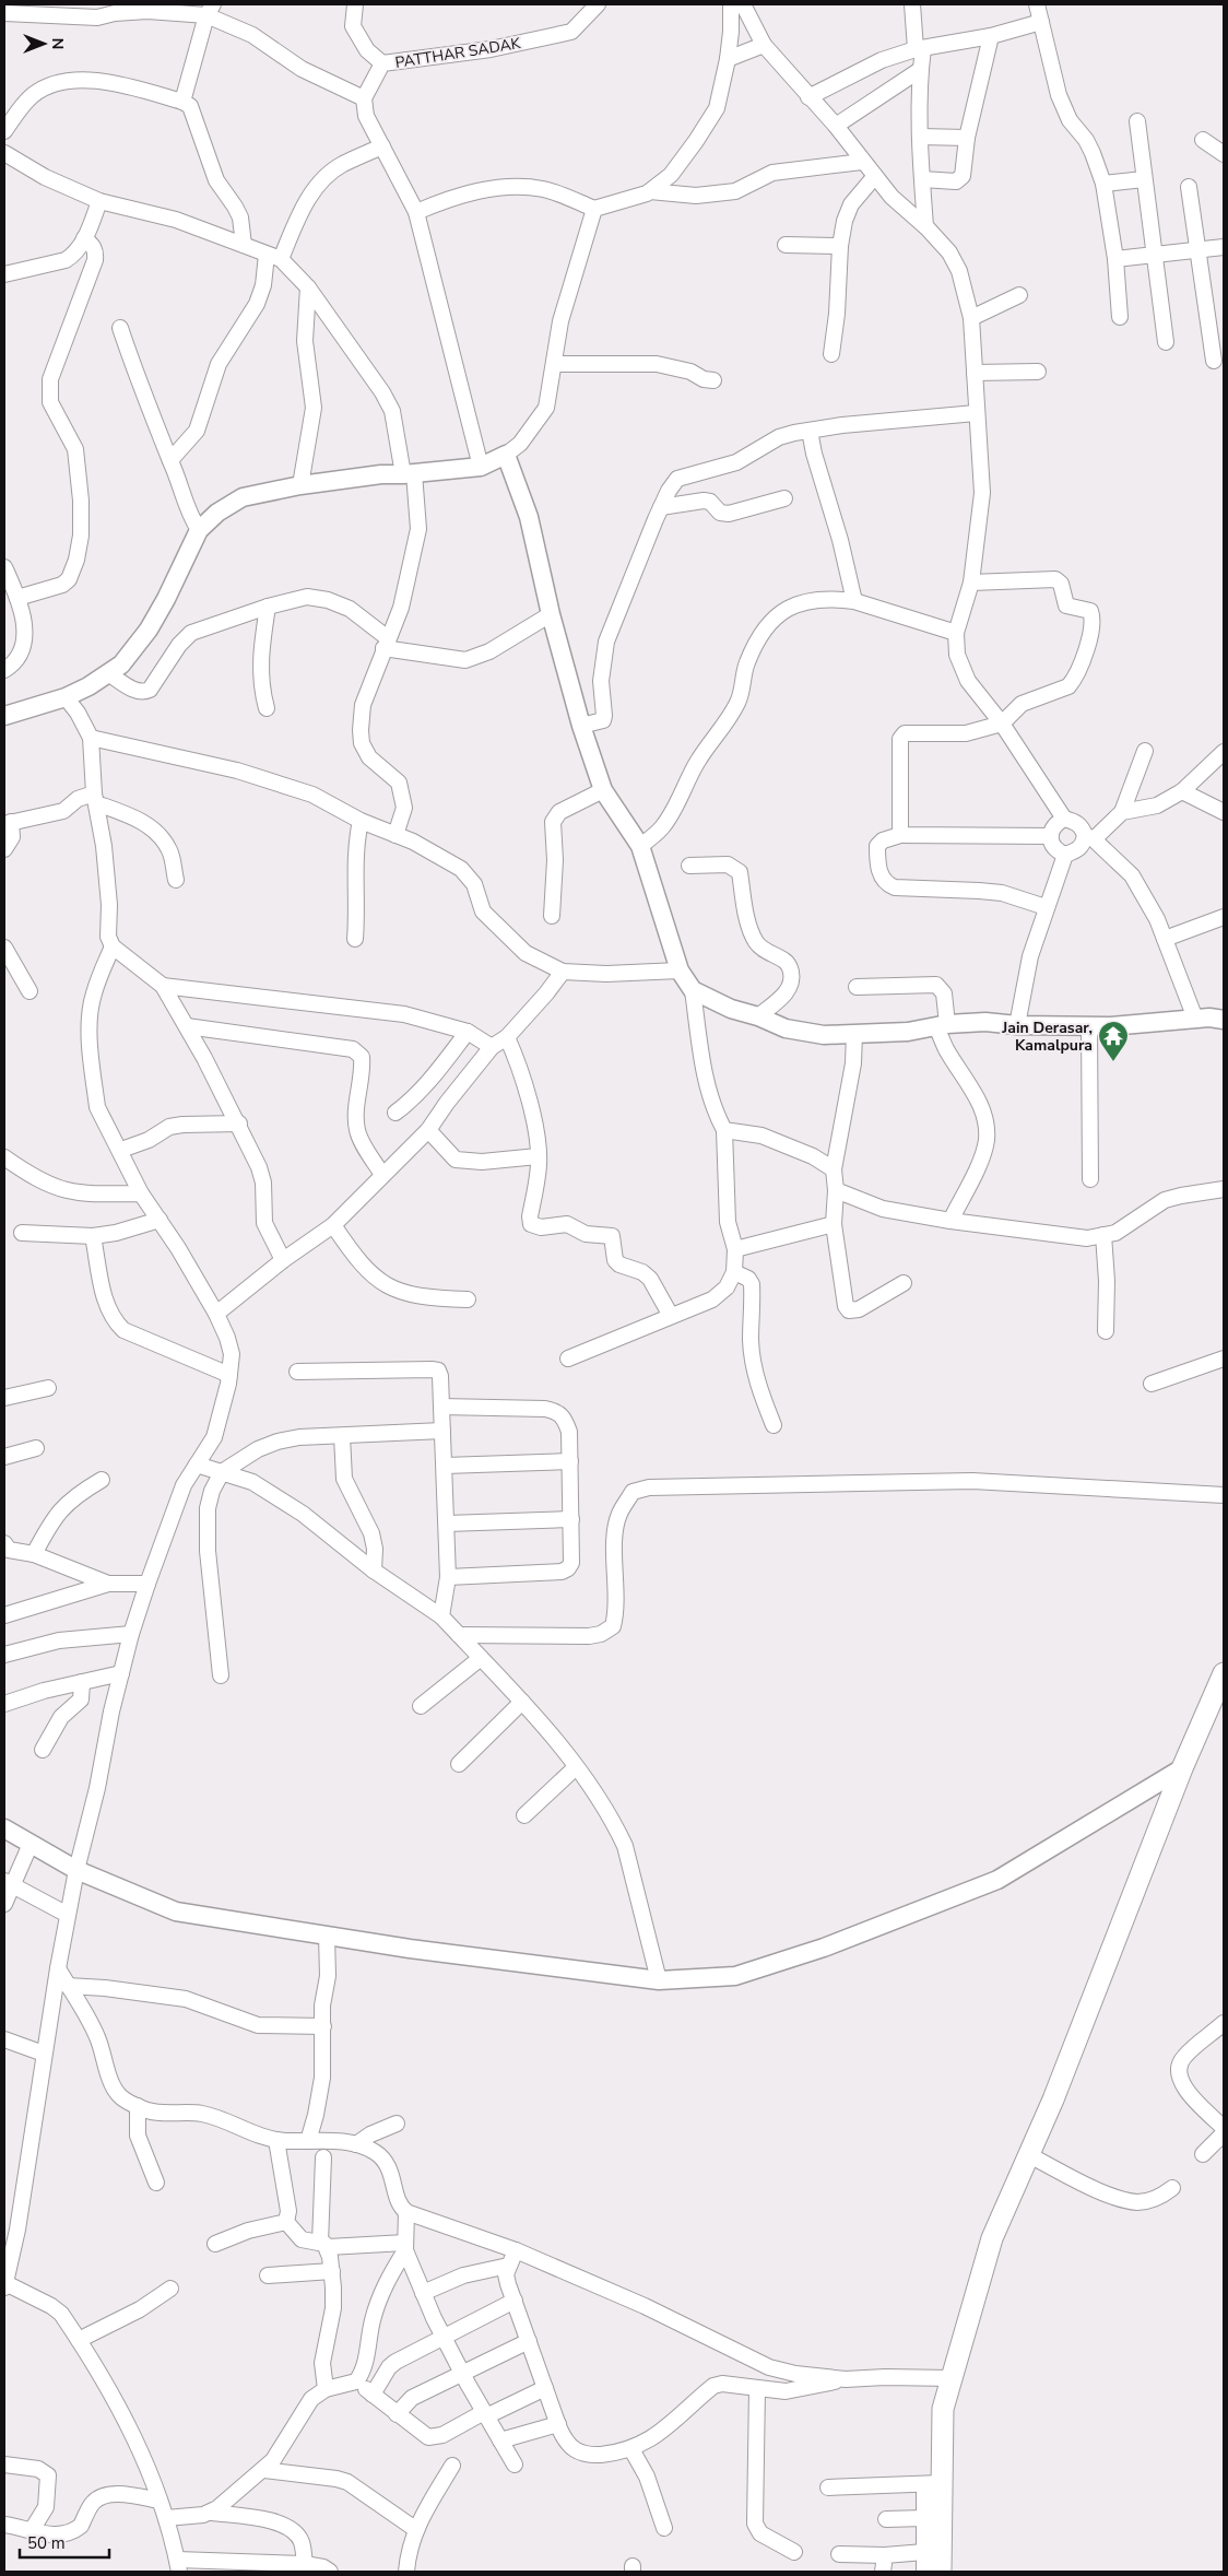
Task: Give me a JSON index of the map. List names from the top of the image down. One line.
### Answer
{"streets":{"street":["PATTHAR SADAK"]},"places":{"temple":["Jain Derasar, Kamalpura"]},"scale_bar":"50 m","north":"right"}
